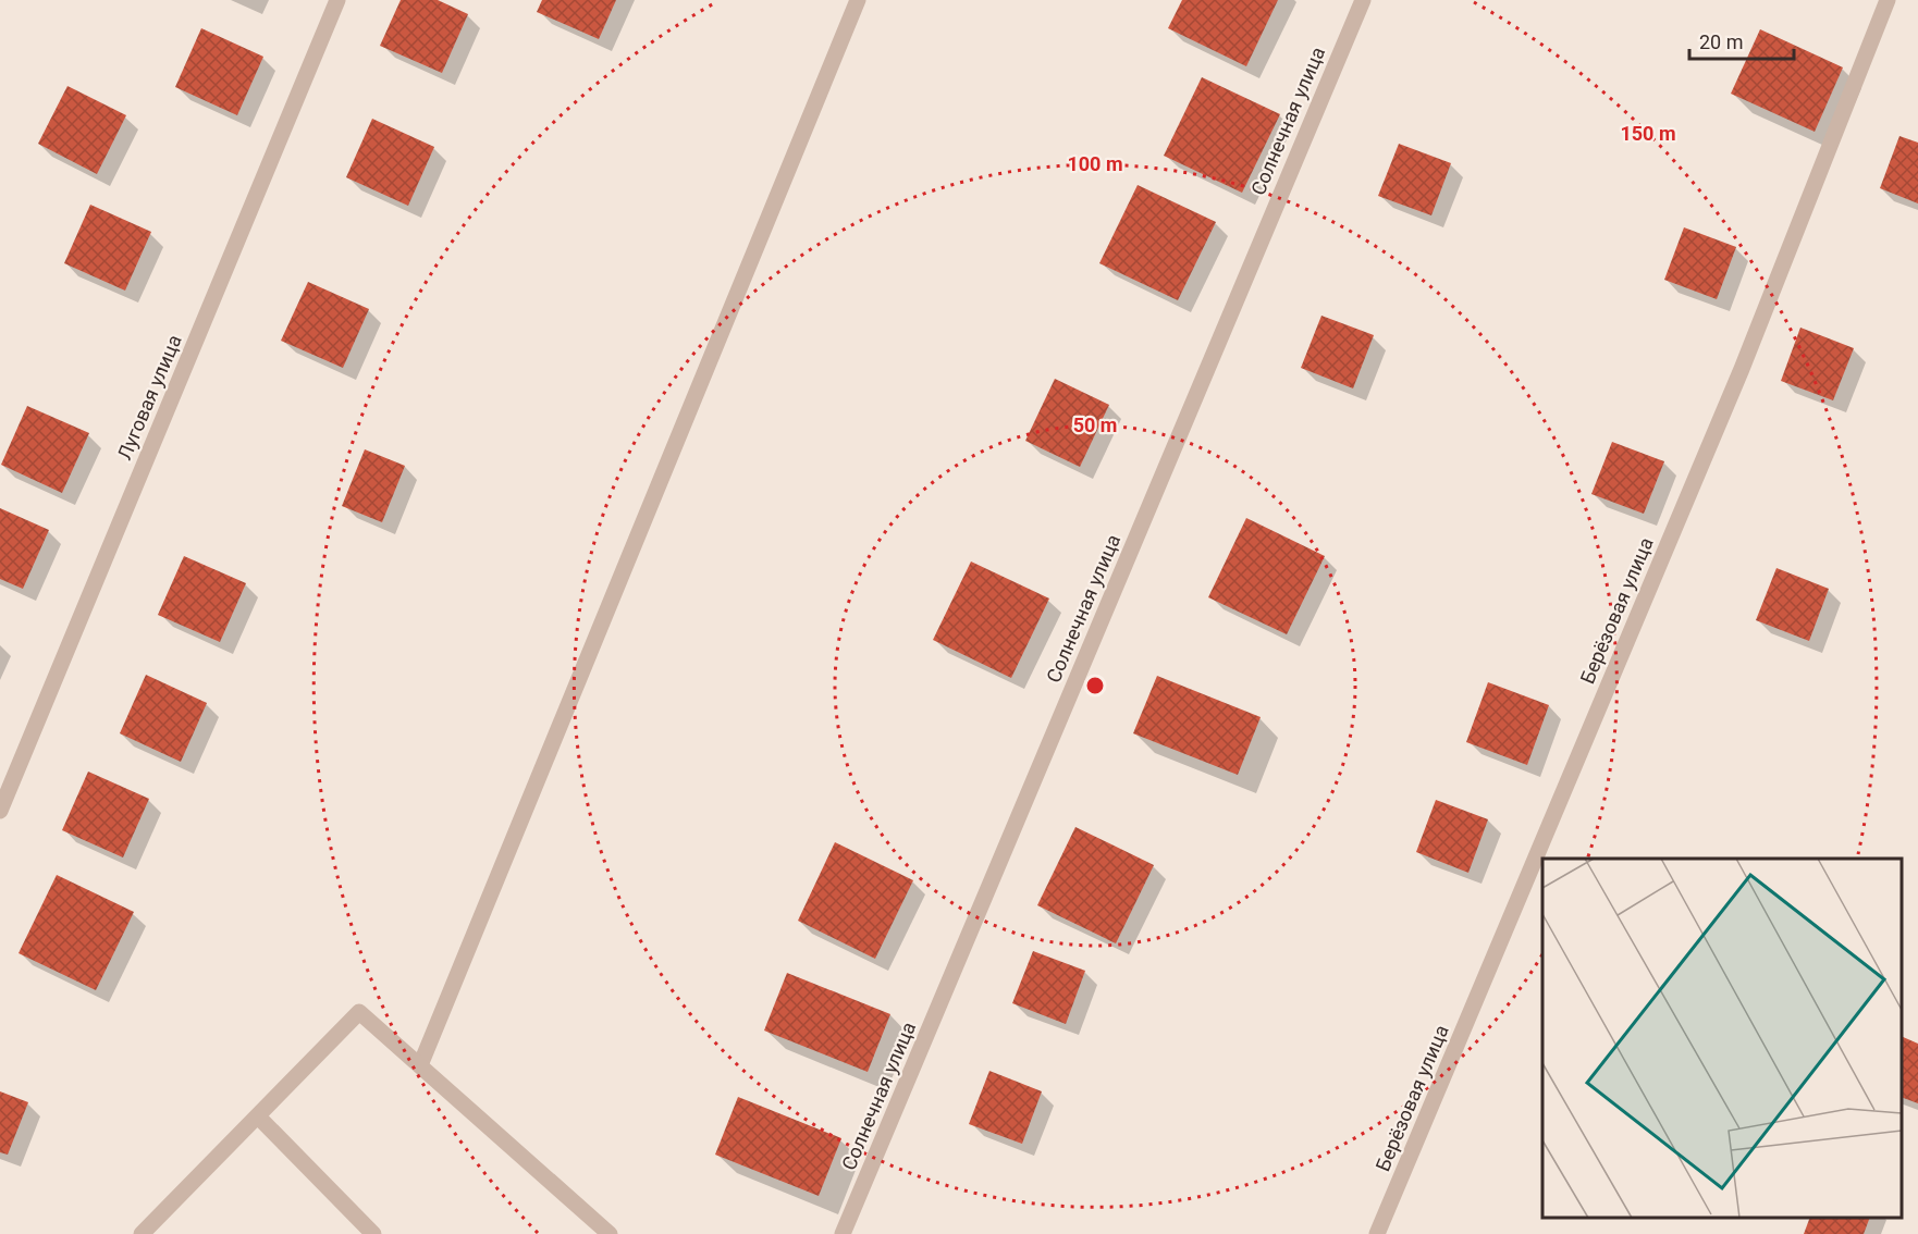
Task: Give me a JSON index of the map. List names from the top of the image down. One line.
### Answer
{"streets":{"street":["Солнечная улица","Луговая улица","Берёзовая улица"]},"scale_bar":"20 m","rings":["150 m","100 m","50 m"]}
